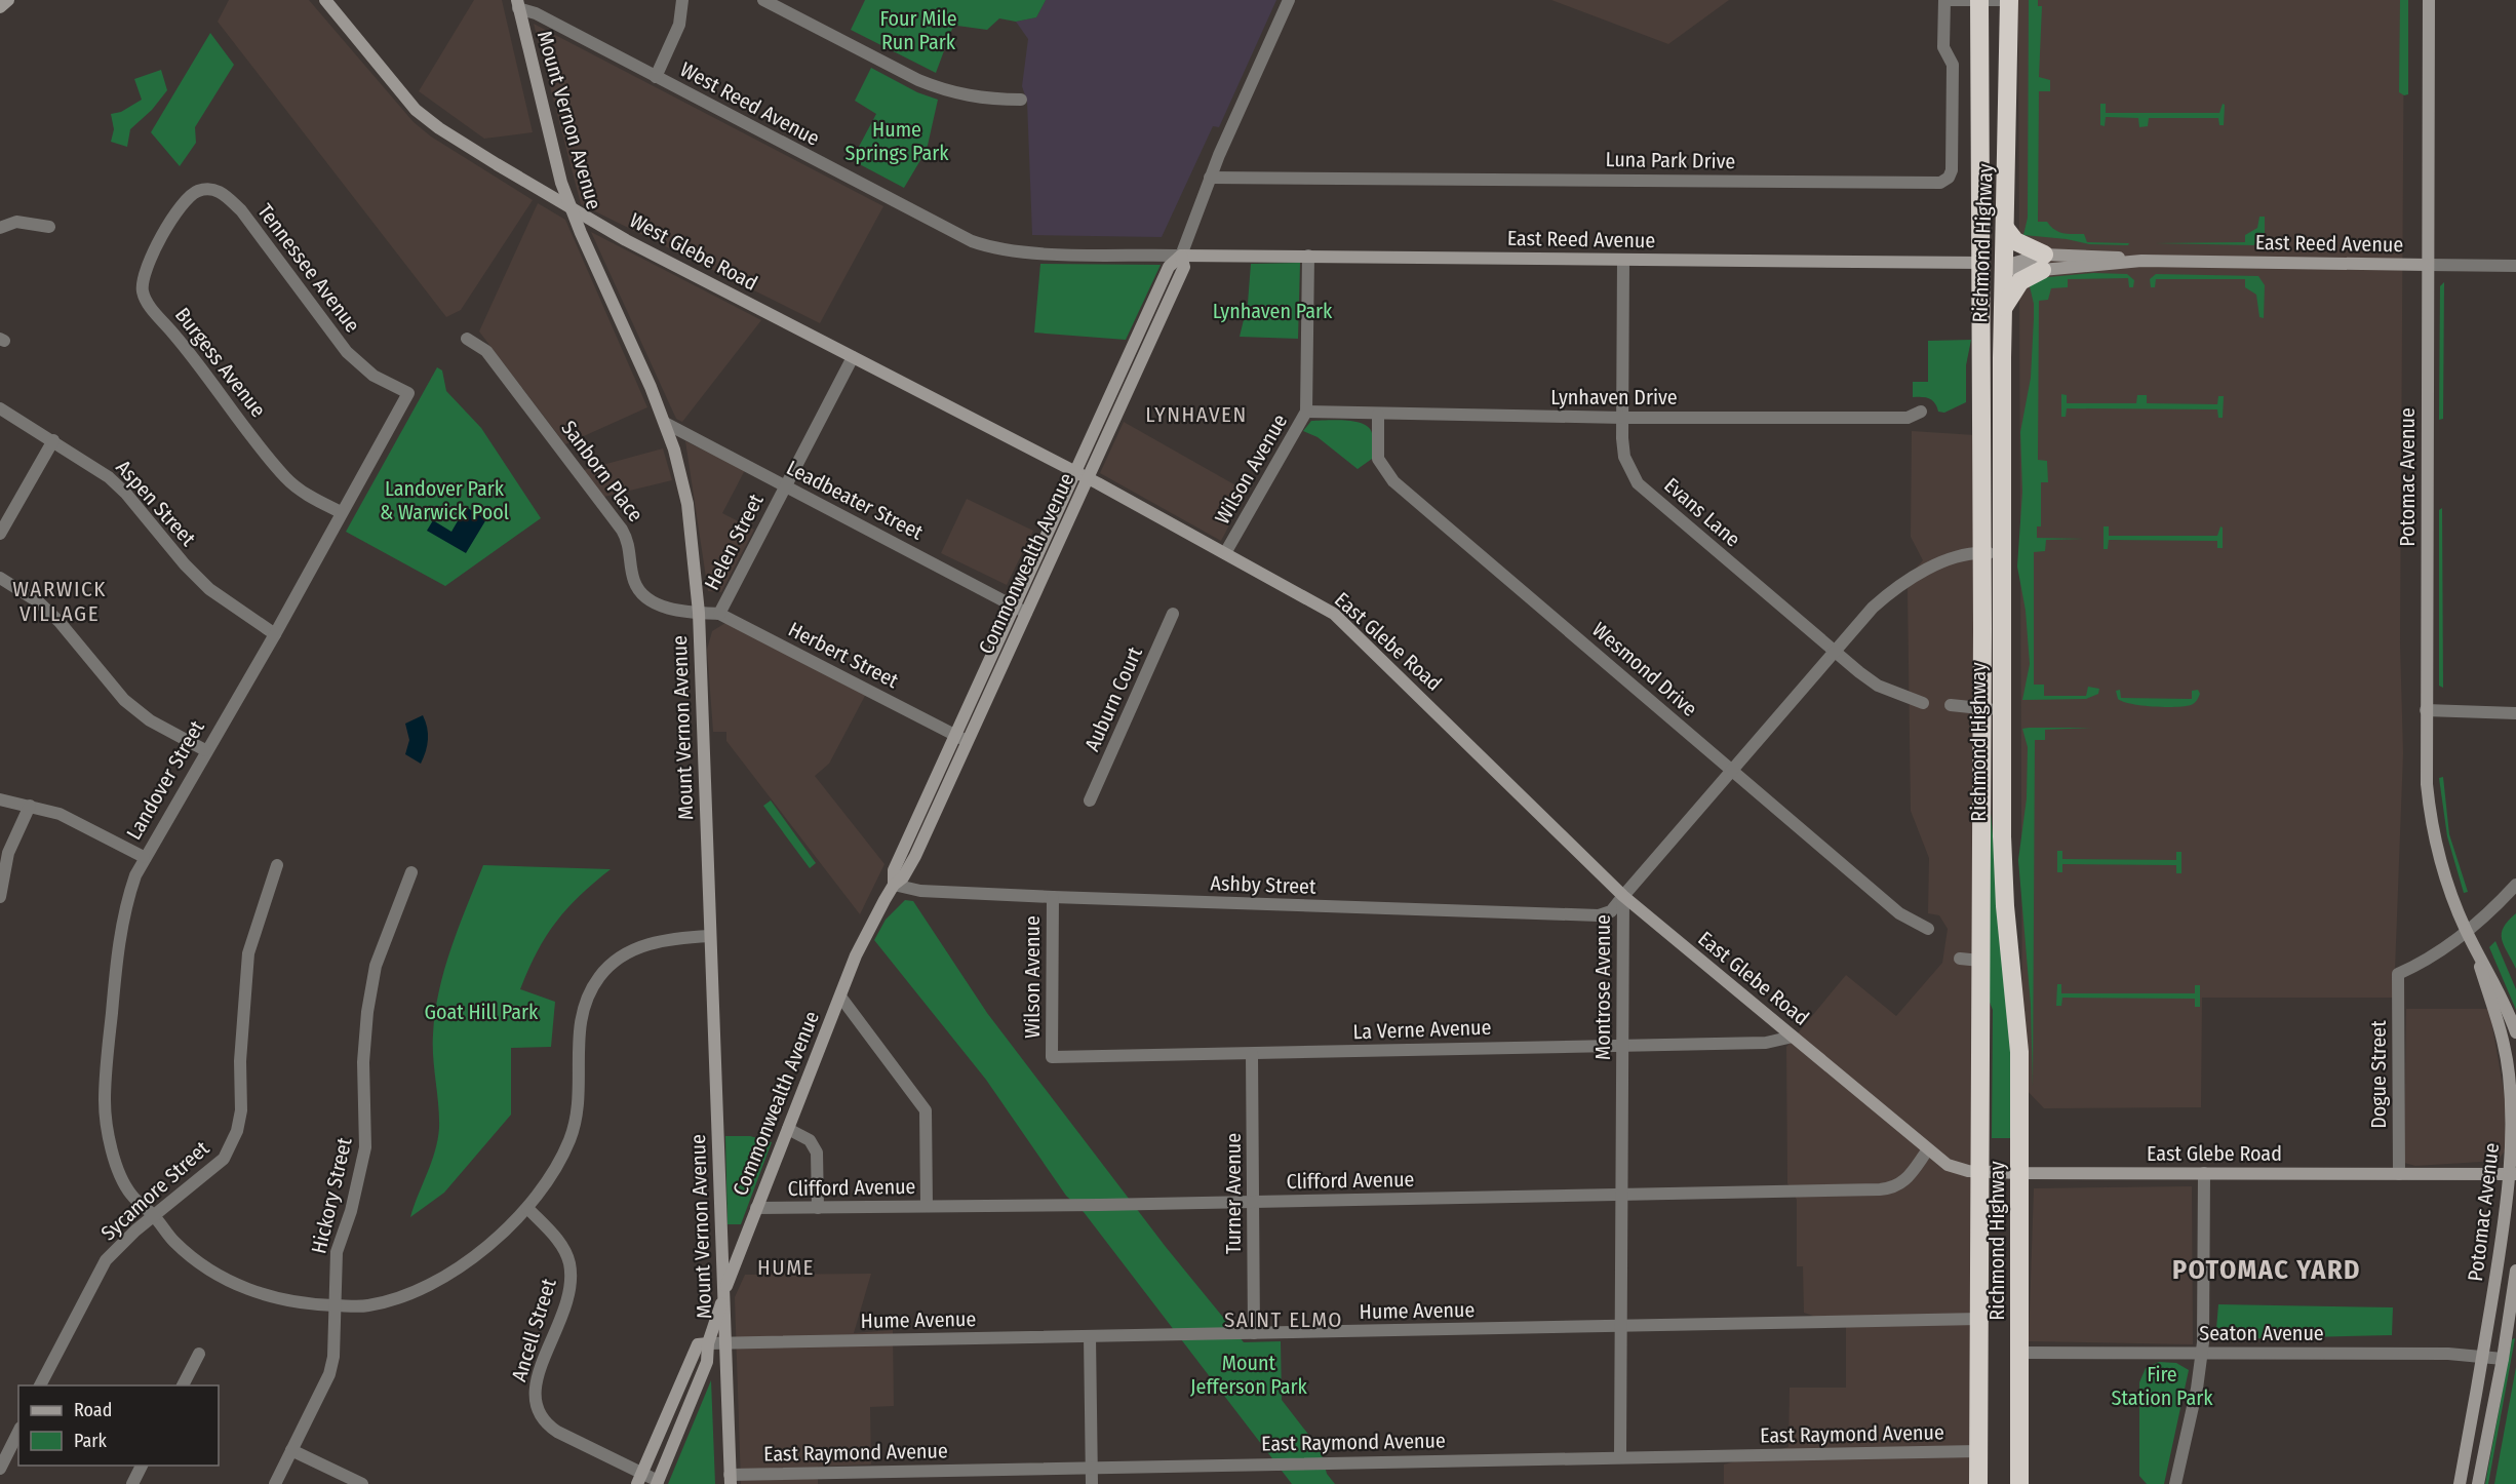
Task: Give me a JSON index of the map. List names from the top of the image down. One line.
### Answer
{"streets":{"highway":["Richmond Highway"],"street":["West Reed Avenue","Mount Vernon Avenue","Luna Park Drive","East Reed Avenue","West Glebe Road","Tennessee Avenue","Burgess Avenue","Lynhaven Drive","Wilson Avenue","Sanborn Place","Potomac Avenue","Leadbeater Street","Aspen Street","Evans Lane","Helen Street","Commonwealth Avenue","East Glebe Road","Herbert Street","Wesmond Drive","Auburn Court","Landover Street","Ashby Street","Montrose Avenue","La Verne Avenue","Dogue Street","Clifford Avenue","Sycamore Street","Turner Avenue","Hickory Street","Hume Avenue","Ancell Street","Seaton Avenue","East Raymond Avenue"]},"crossings":[["West Reed Avenue","Mount Vernon Avenue"],["West Reed Avenue","East Reed Avenue"],["West Reed Avenue","Commonwealth Avenue"],["Mount Vernon Avenue","West Glebe Road"],["Mount Vernon Avenue","Sanborn Place"],["Mount Vernon Avenue","Leadbeater Street"],["Mount Vernon Avenue","Commonwealth Avenue"],["Mount Vernon Avenue","Herbert Street"],["Mount Vernon Avenue","Landover Street"],["Mount Vernon Avenue","Hume Avenue"],["Mount Vernon Avenue","East Raymond Avenue"],["Luna Park Drive","Richmond Highway"],["Luna Park Drive","Commonwealth Avenue"],["East Reed Avenue","Richmond Highway"],["East Reed Avenue","Wilson Avenue"],["East Reed Avenue","Potomac Avenue"],["East Reed Avenue","Evans Lane"],["East Reed Avenue","Commonwealth Avenue"],["Richmond Highway","East Glebe Road"],["Richmond Highway","Montrose Avenue"],["Richmond Highway","Hume Avenue"],["Richmond Highway","Seaton Avenue"],["Richmond Highway","East Raymond Avenue"],["West Glebe Road","Helen Street"],["West Glebe Road","Commonwealth Avenue"],["West Glebe Road","East Glebe Road"],["Tennessee Avenue","Burgess Avenue"],["Tennessee Avenue","Landover Street"],["Burgess Avenue","Landover Street"],["Lynhaven Drive","Wilson Avenue"],["Lynhaven Drive","Evans Lane"],["Lynhaven Drive","Wesmond Drive"],["Wilson Avenue","East Glebe Road"],["Wilson Avenue","Ashby Street"],["Wilson Avenue","La Verne Avenue"],["Sanborn Place","Herbert Street"],["Potomac Avenue","East Glebe Road"],["Potomac Avenue","Dogue Street"],["Potomac Avenue","Seaton Avenue"],["Leadbeater Street","Helen Street"],["Leadbeater Street","Commonwealth Avenue"],["Aspen Street","Landover Street"],["Evans Lane","Montrose Avenue"],["Helen Street","Herbert Street"],["Commonwealth Avenue","East Glebe Road"],["Commonwealth Avenue","Herbert Street"],["Commonwealth Avenue","Ashby Street"],["Commonwealth Avenue","Clifford Avenue"],["Commonwealth Avenue","Hume Avenue"],["Commonwealth Avenue","Ancell Street"],["East Glebe Road","Ashby Street"],["East Glebe Road","Montrose Avenue"],["East Glebe Road","La Verne Avenue"],["East Glebe Road","Dogue Street"],["East Glebe Road","Clifford Avenue"],["Wesmond Drive","Montrose Avenue"],["Landover Street","Sycamore Street"],["Landover Street","Hickory Street"],["Landover Street","Ancell Street"],["Ashby Street","Montrose Avenue"],["Montrose Avenue","La Verne Avenue"],["Montrose Avenue","Clifford Avenue"],["Montrose Avenue","Hume Avenue"],["Montrose Avenue","East Raymond Avenue"],["La Verne Avenue","Turner Avenue"],["Clifford Avenue","Turner Avenue"],["Turner Avenue","Hume Avenue"]],"districts":["LYNHAVEN","WARWICK VILLAGE","HUME","POTOMAC YARD","SAINT ELMO"],"parks":["Four Mile Run Park","Hume Springs Park","Lynhaven Park","Landover Park & Warwick Pool","Goat Hill Park","Mount Jefferson Park","Fire Station Park"],"legend":["Road","Park"]}
